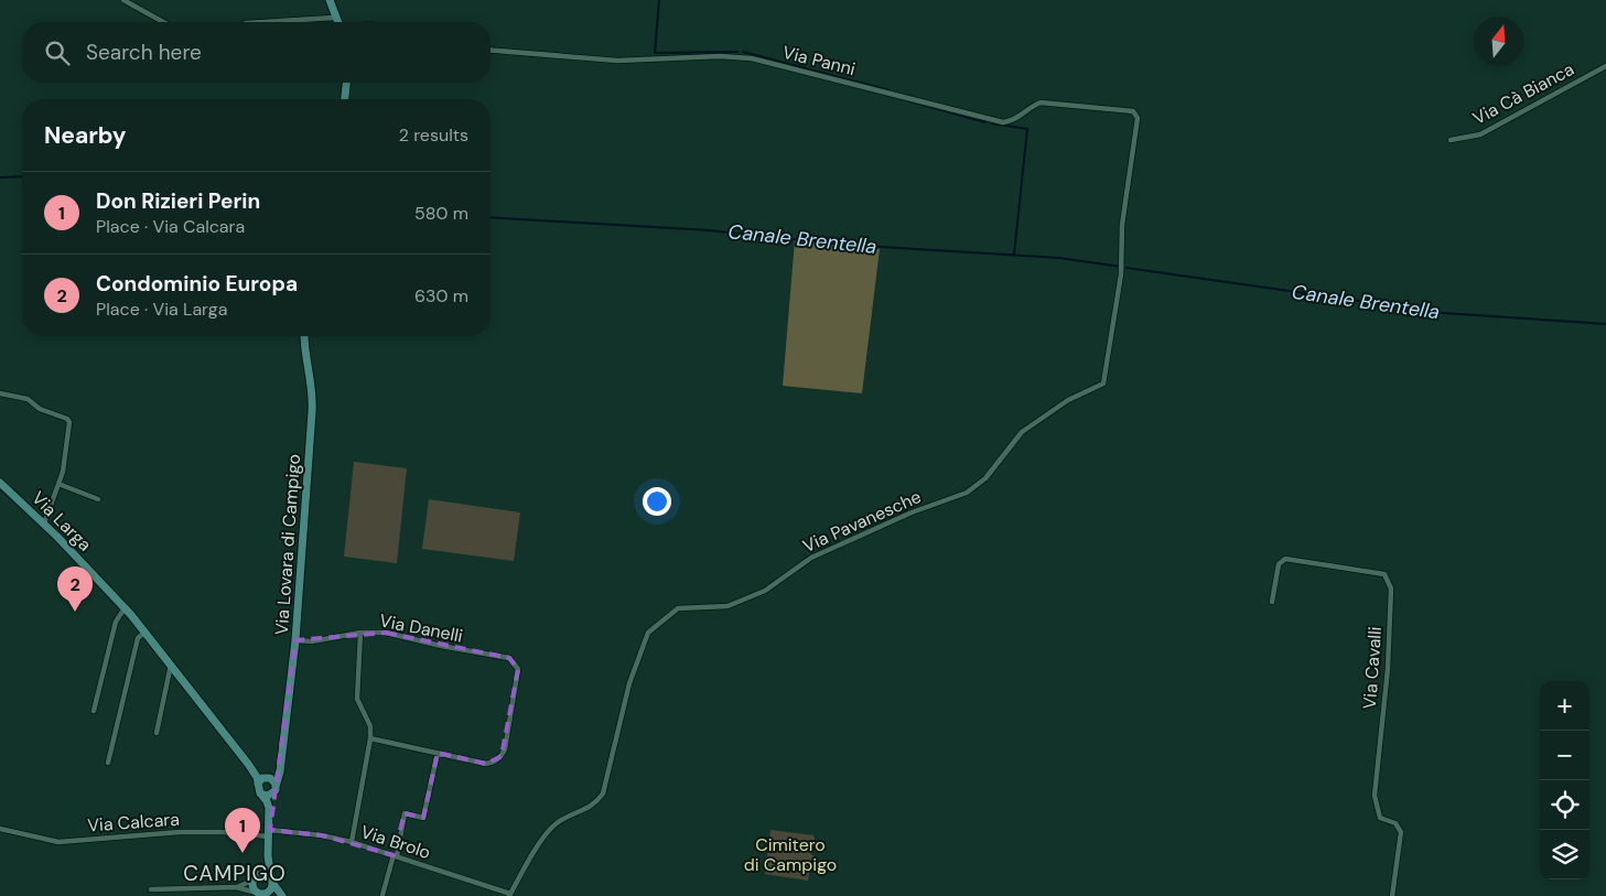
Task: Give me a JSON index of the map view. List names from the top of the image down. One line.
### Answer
{"streets":{"street":["Via Panni","Via Cà Bianca","Via Larga","Via Pavanesche","Via Lovara di Campigo","Via Danelli","Via Cavalli","Via Calcara","Via Brolo"]},"crossings":[["Via Panni","Via Pavanesche"],["Via Larga","Via Lovara di Campigo"],["Via Pavanesche","Via Brolo"],["Via Lovara di Campigo","Via Danelli"],["Via Lovara di Campigo","Via Calcara"],["Via Lovara di Campigo","Via Brolo"],["Via Calcara","Via Brolo"]],"districts":["CAMPIGO"],"water":["Canale Brentella"],"parks":["Cimitero di Campigo"],"north":"top","page":{"search":"Search here","heading":["Nearby","2 results"],"list":[{"mark":"1","name":"Don Rizieri Perin","note":"Place · Via Calcara","value":"580 m"},{"mark":"2","name":"Condominio Europa","note":"Place · Via Larga","value":"630 m"}],"pins":["2","1"],"map_buttons":["+","−"]}}
